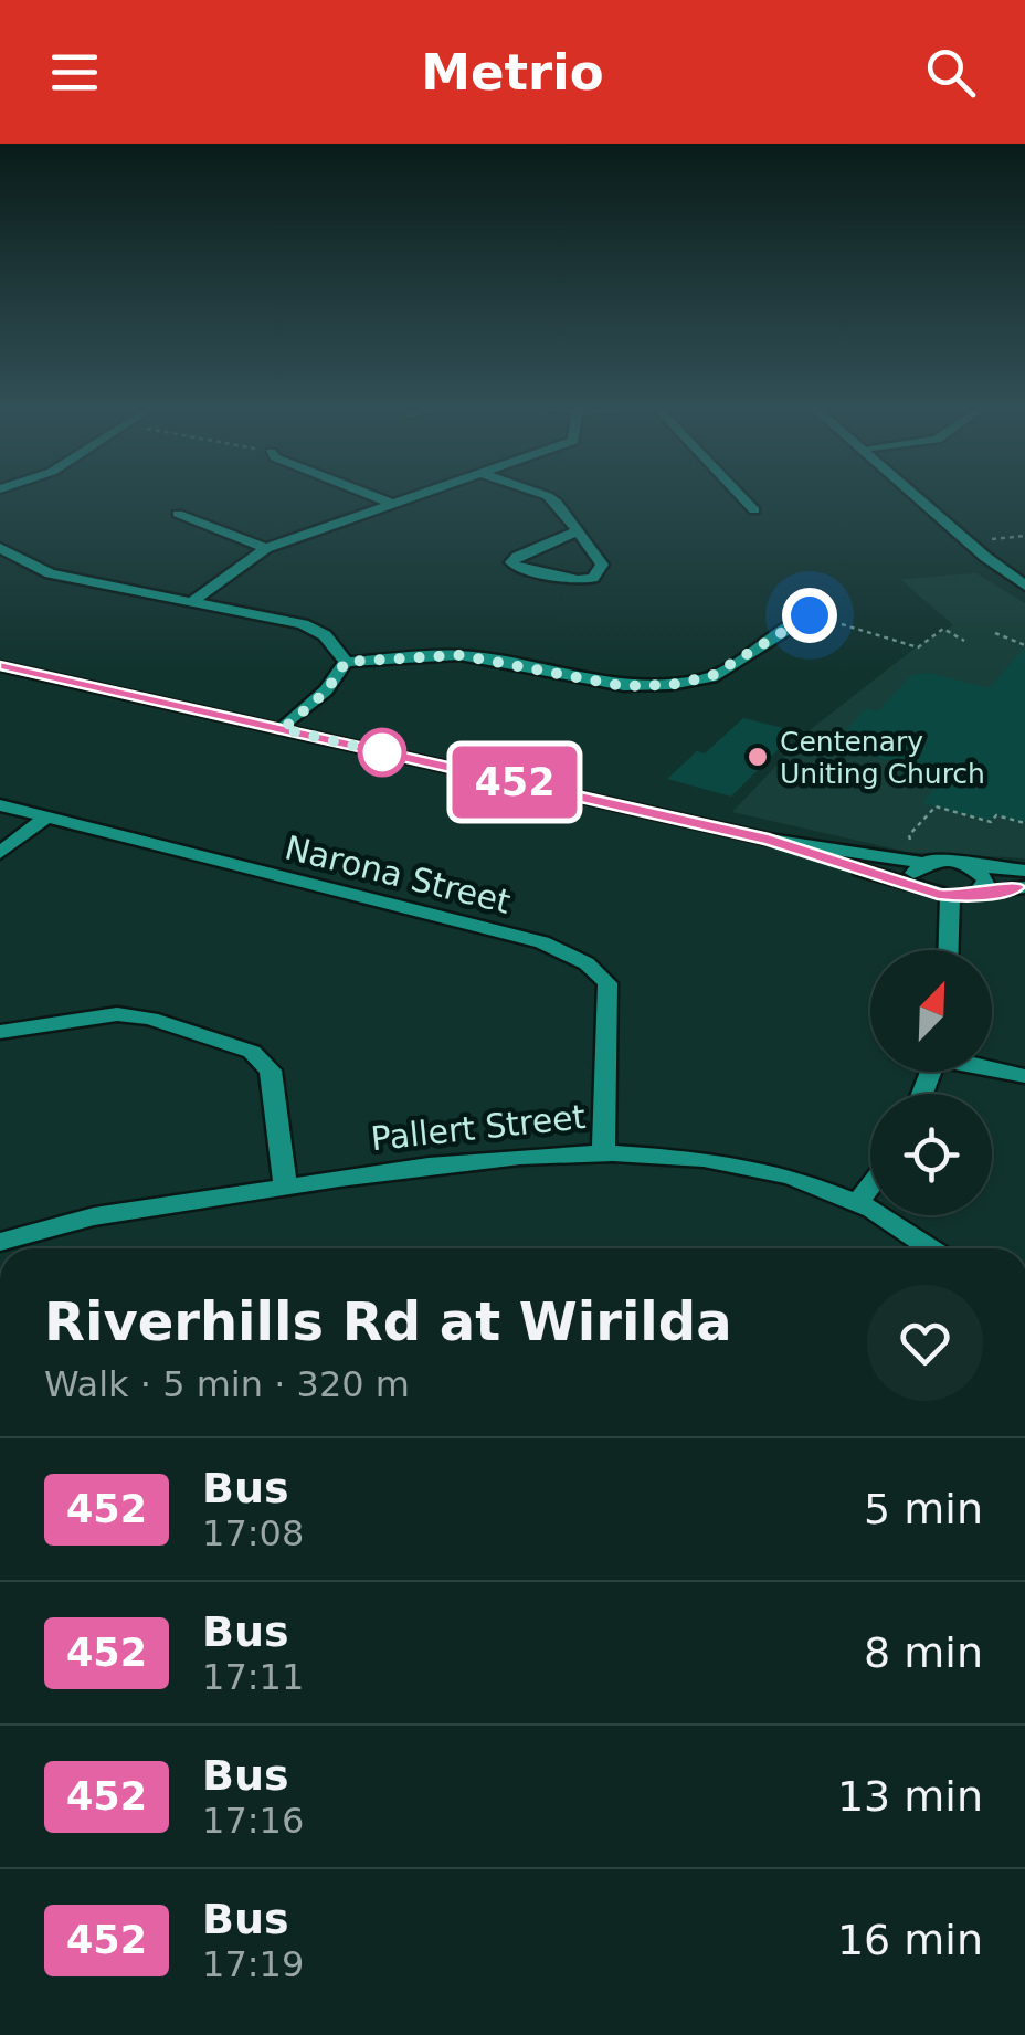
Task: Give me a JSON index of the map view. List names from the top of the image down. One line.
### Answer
{"streets":{"street":["Narona Street","Pallert Street"]},"crossings":[["Narona Street","Pallert Street"]],"places":["Centenary Uniting Church"],"lines":["bus line 452"],"north":"top right","page":{"header":"Metrio","on_map":"452","heading":["Riverhills Rd at Wirilda","Walk · 5 min · 320 m"],"list":[{"mark":"452","name":"Bus","note":"17:08","value":"5 min"},{"mark":"452","name":"Bus","note":"17:11","value":"8 min"},{"mark":"452","name":"Bus","note":"17:16","value":"13 min"},{"mark":"452","name":"Bus","note":"17:19","value":"16 min"}]}}
